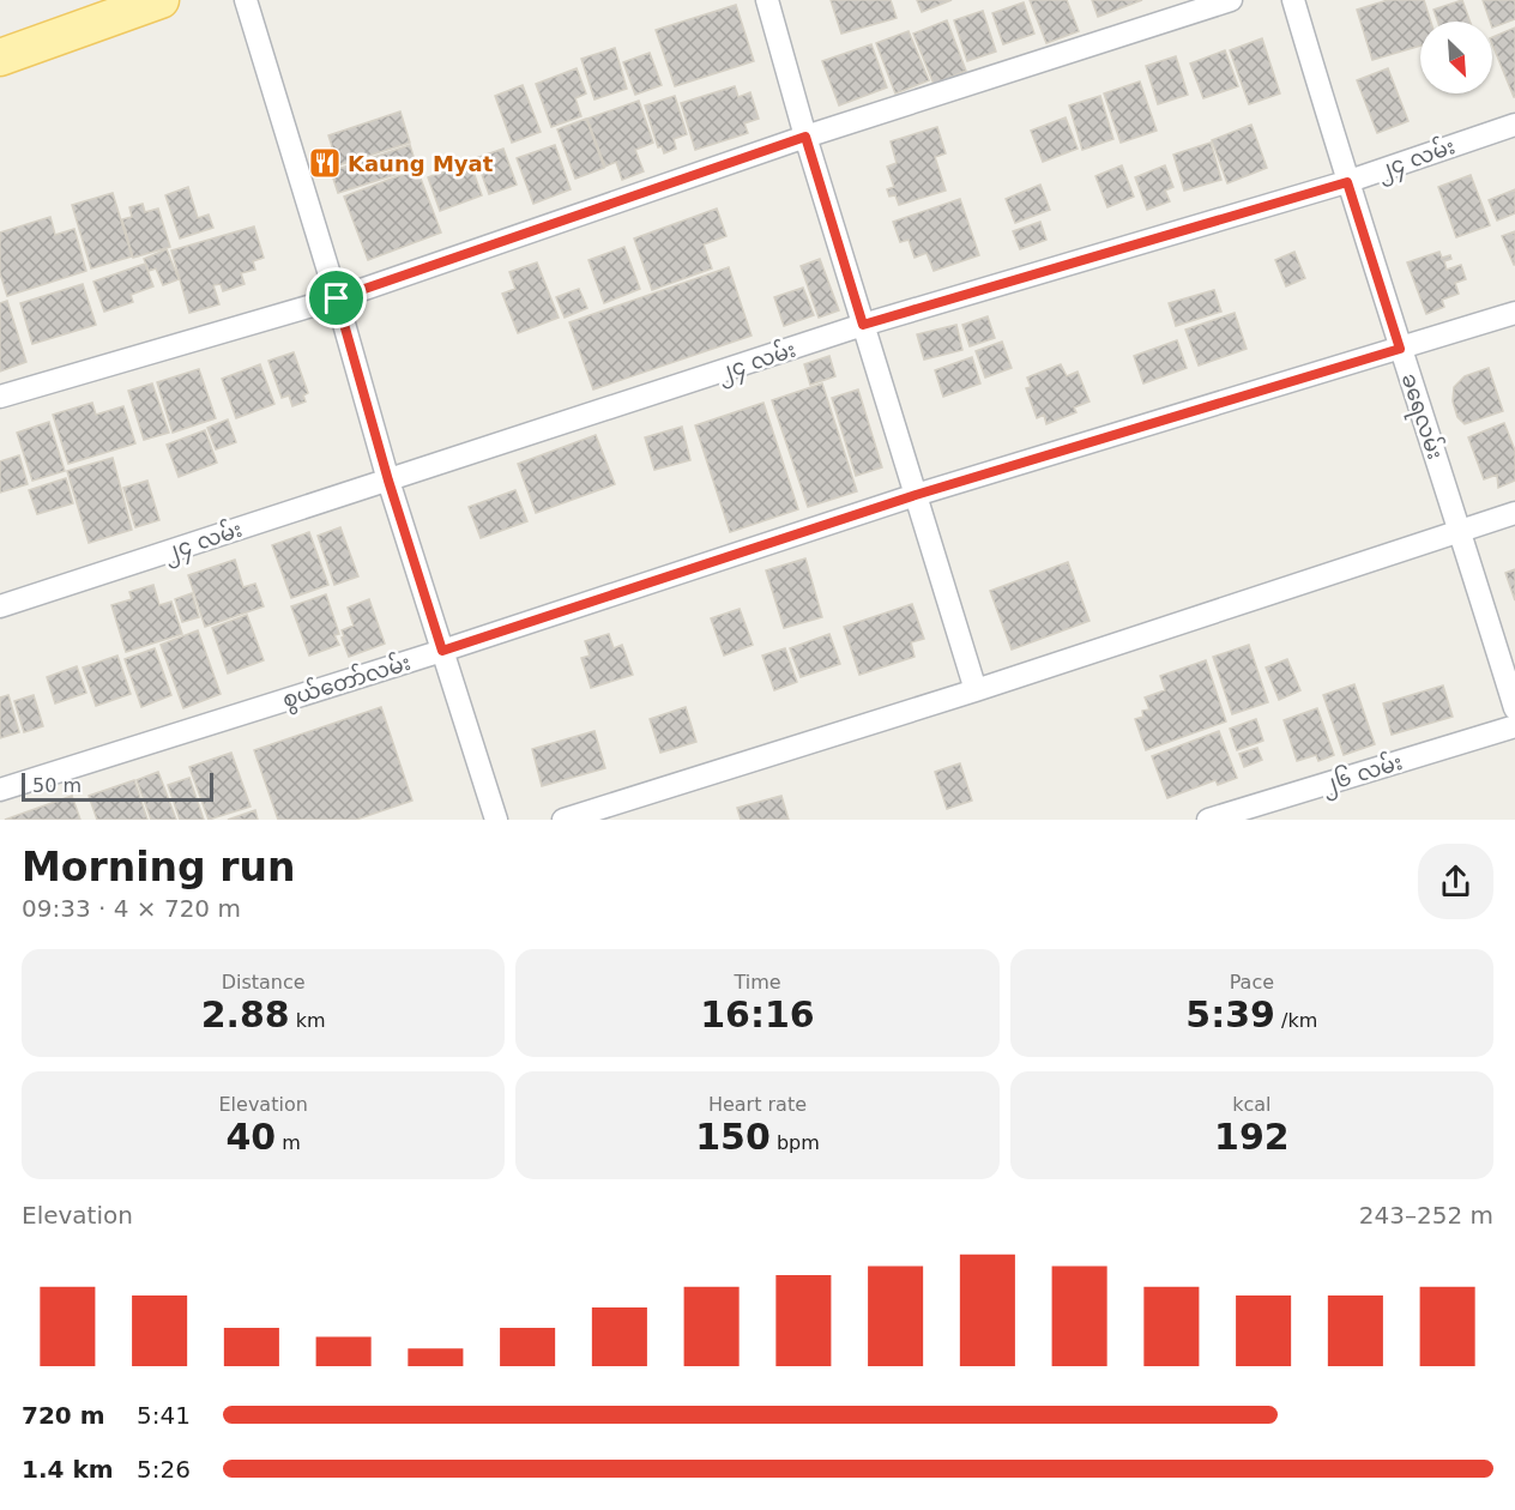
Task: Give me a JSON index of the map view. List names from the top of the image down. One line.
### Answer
{"streets":{"street":["၂၄ လမ်း","ခရေလမ်း","စွယ်တော်လမ်း","၂၆ လမ်း"]},"crossings":[["၂၄ လမ်း","ခရေလမ်း"],["ခရေလမ်း","စွယ်တော်လမ်း"]],"places":{"restaurant":["Kaung Myat"]},"scale_bar":"50 m","north":"bottom right","page":{"scale":"50 m","heading":["Morning run","09:33 · 4 × 720 m"],"stats":[["Distance","2.88 km"],["Time","16:16"],["Pace","5:39 /km"],["Elevation","40 m"],["Heart rate","150 bpm"],["kcal","192"]],"chart":["Elevation","243–252 m"],"list":[{"name":"720 m","note":"5:41"},{"name":"1.4 km","note":"5:26"}]}}
